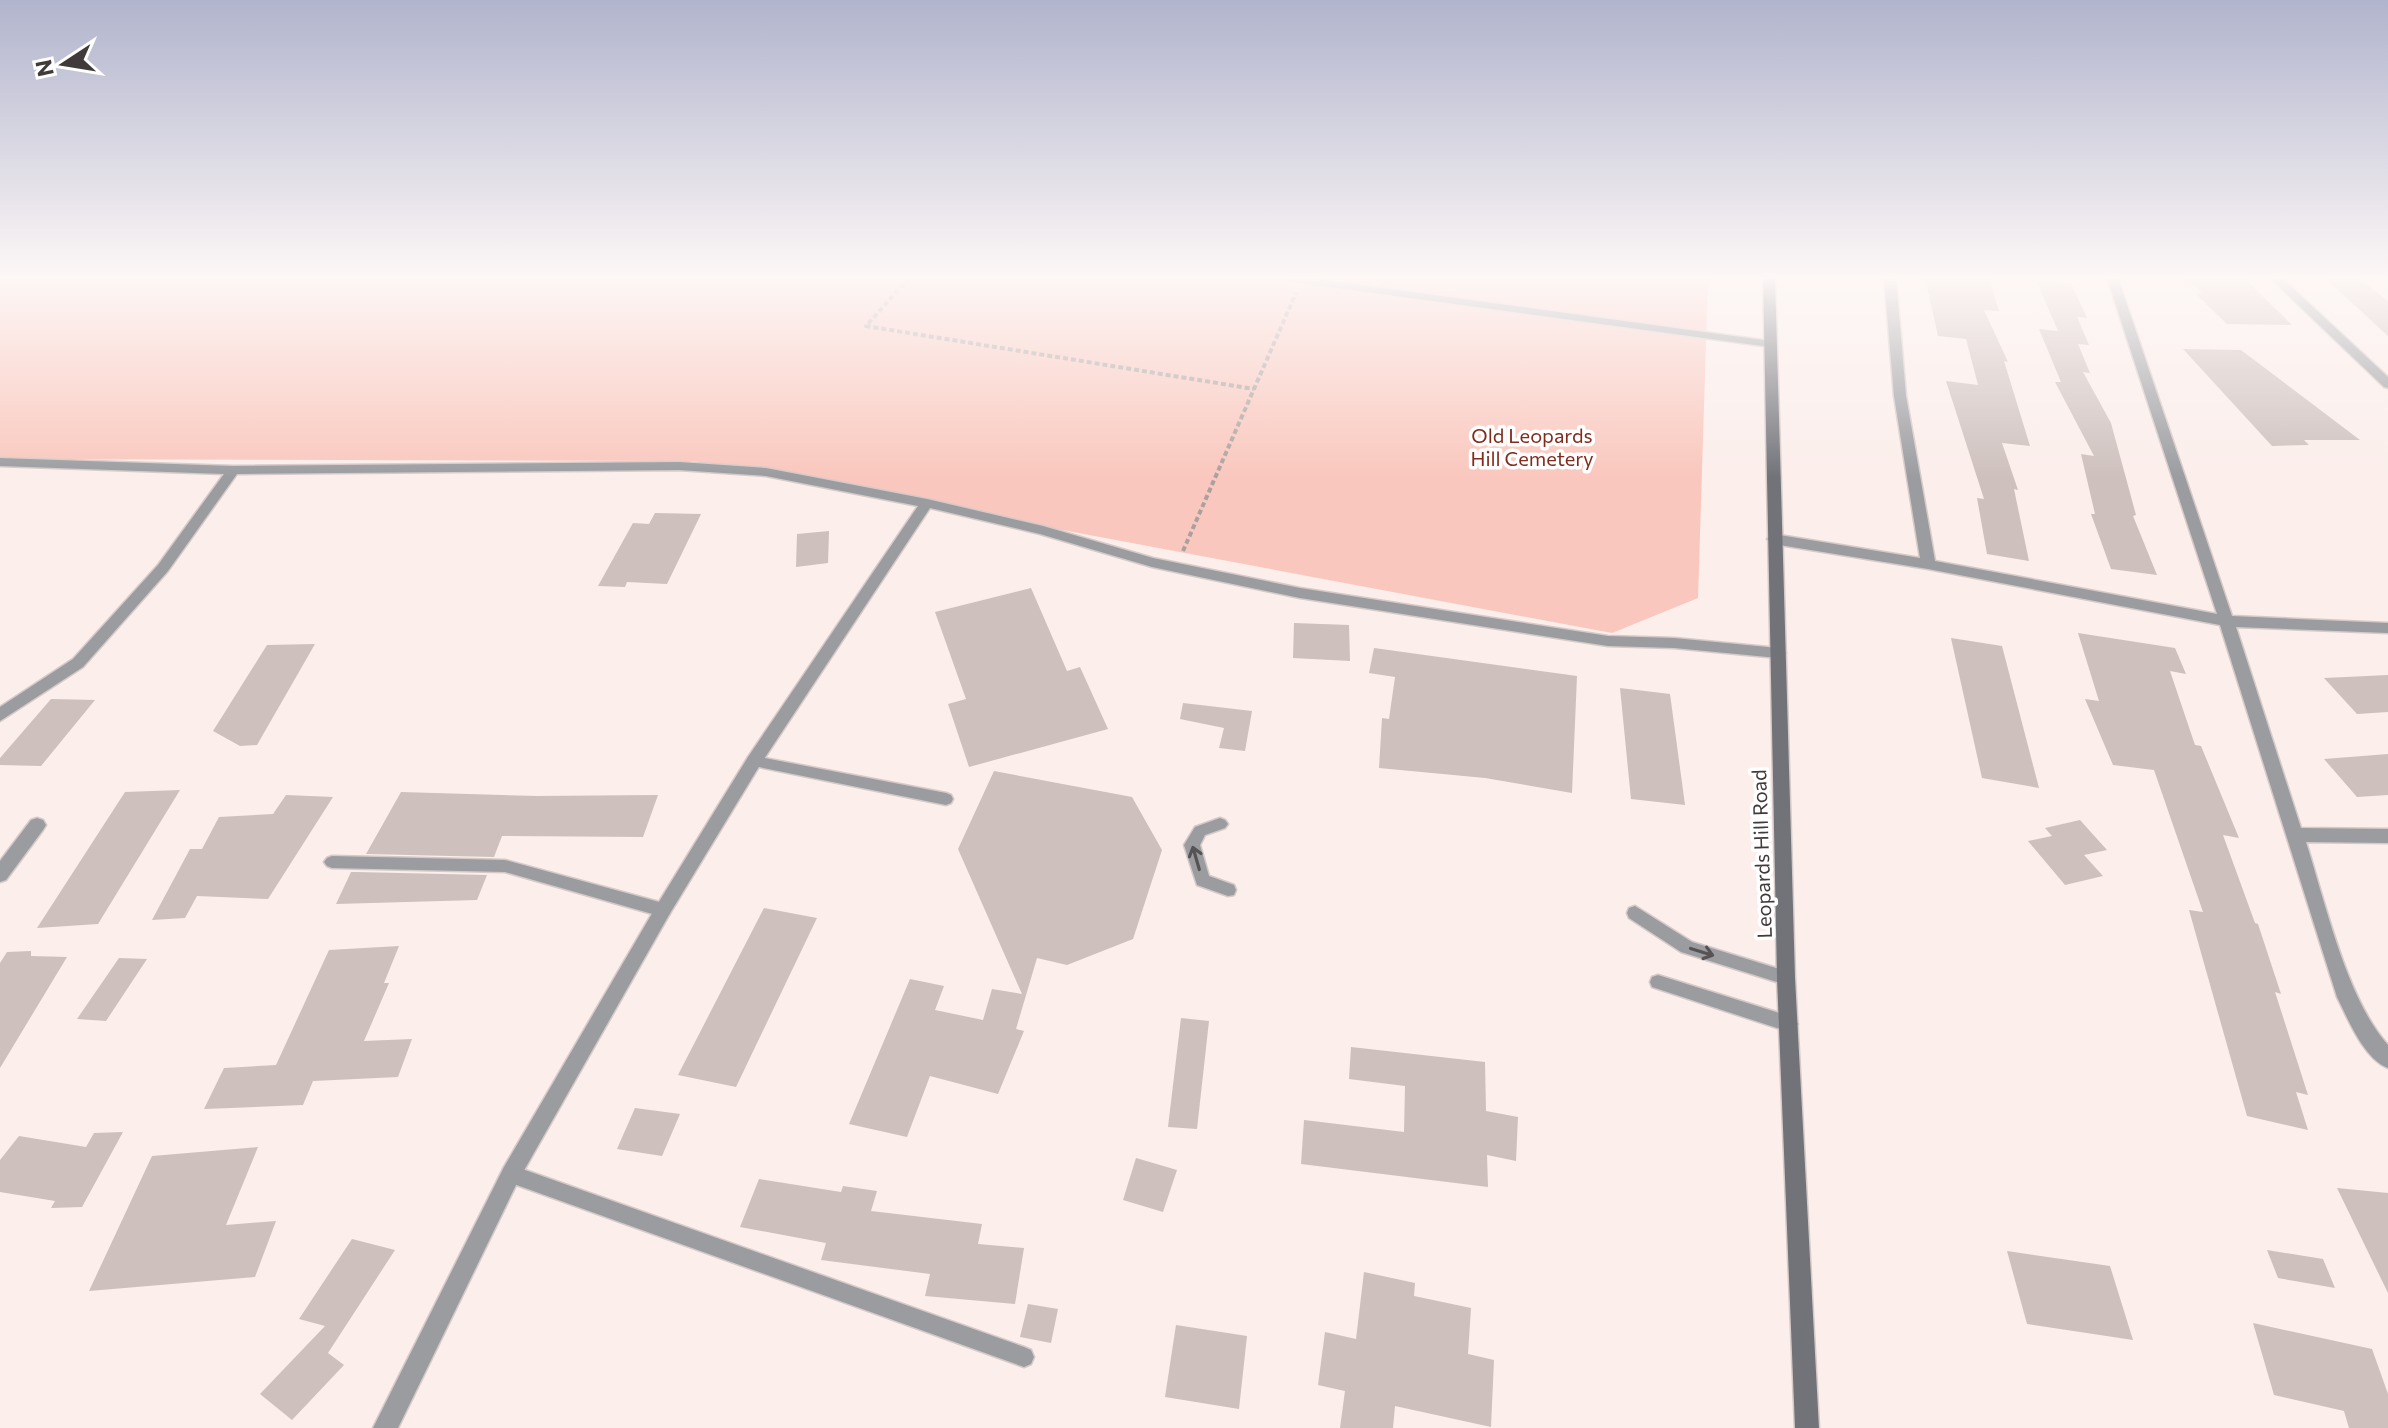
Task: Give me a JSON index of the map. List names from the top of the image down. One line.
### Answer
{"streets":{"main road":["Leopards Hill Road"]},"parks":["Old Leopards Hill Cemetery"],"north":"left"}
